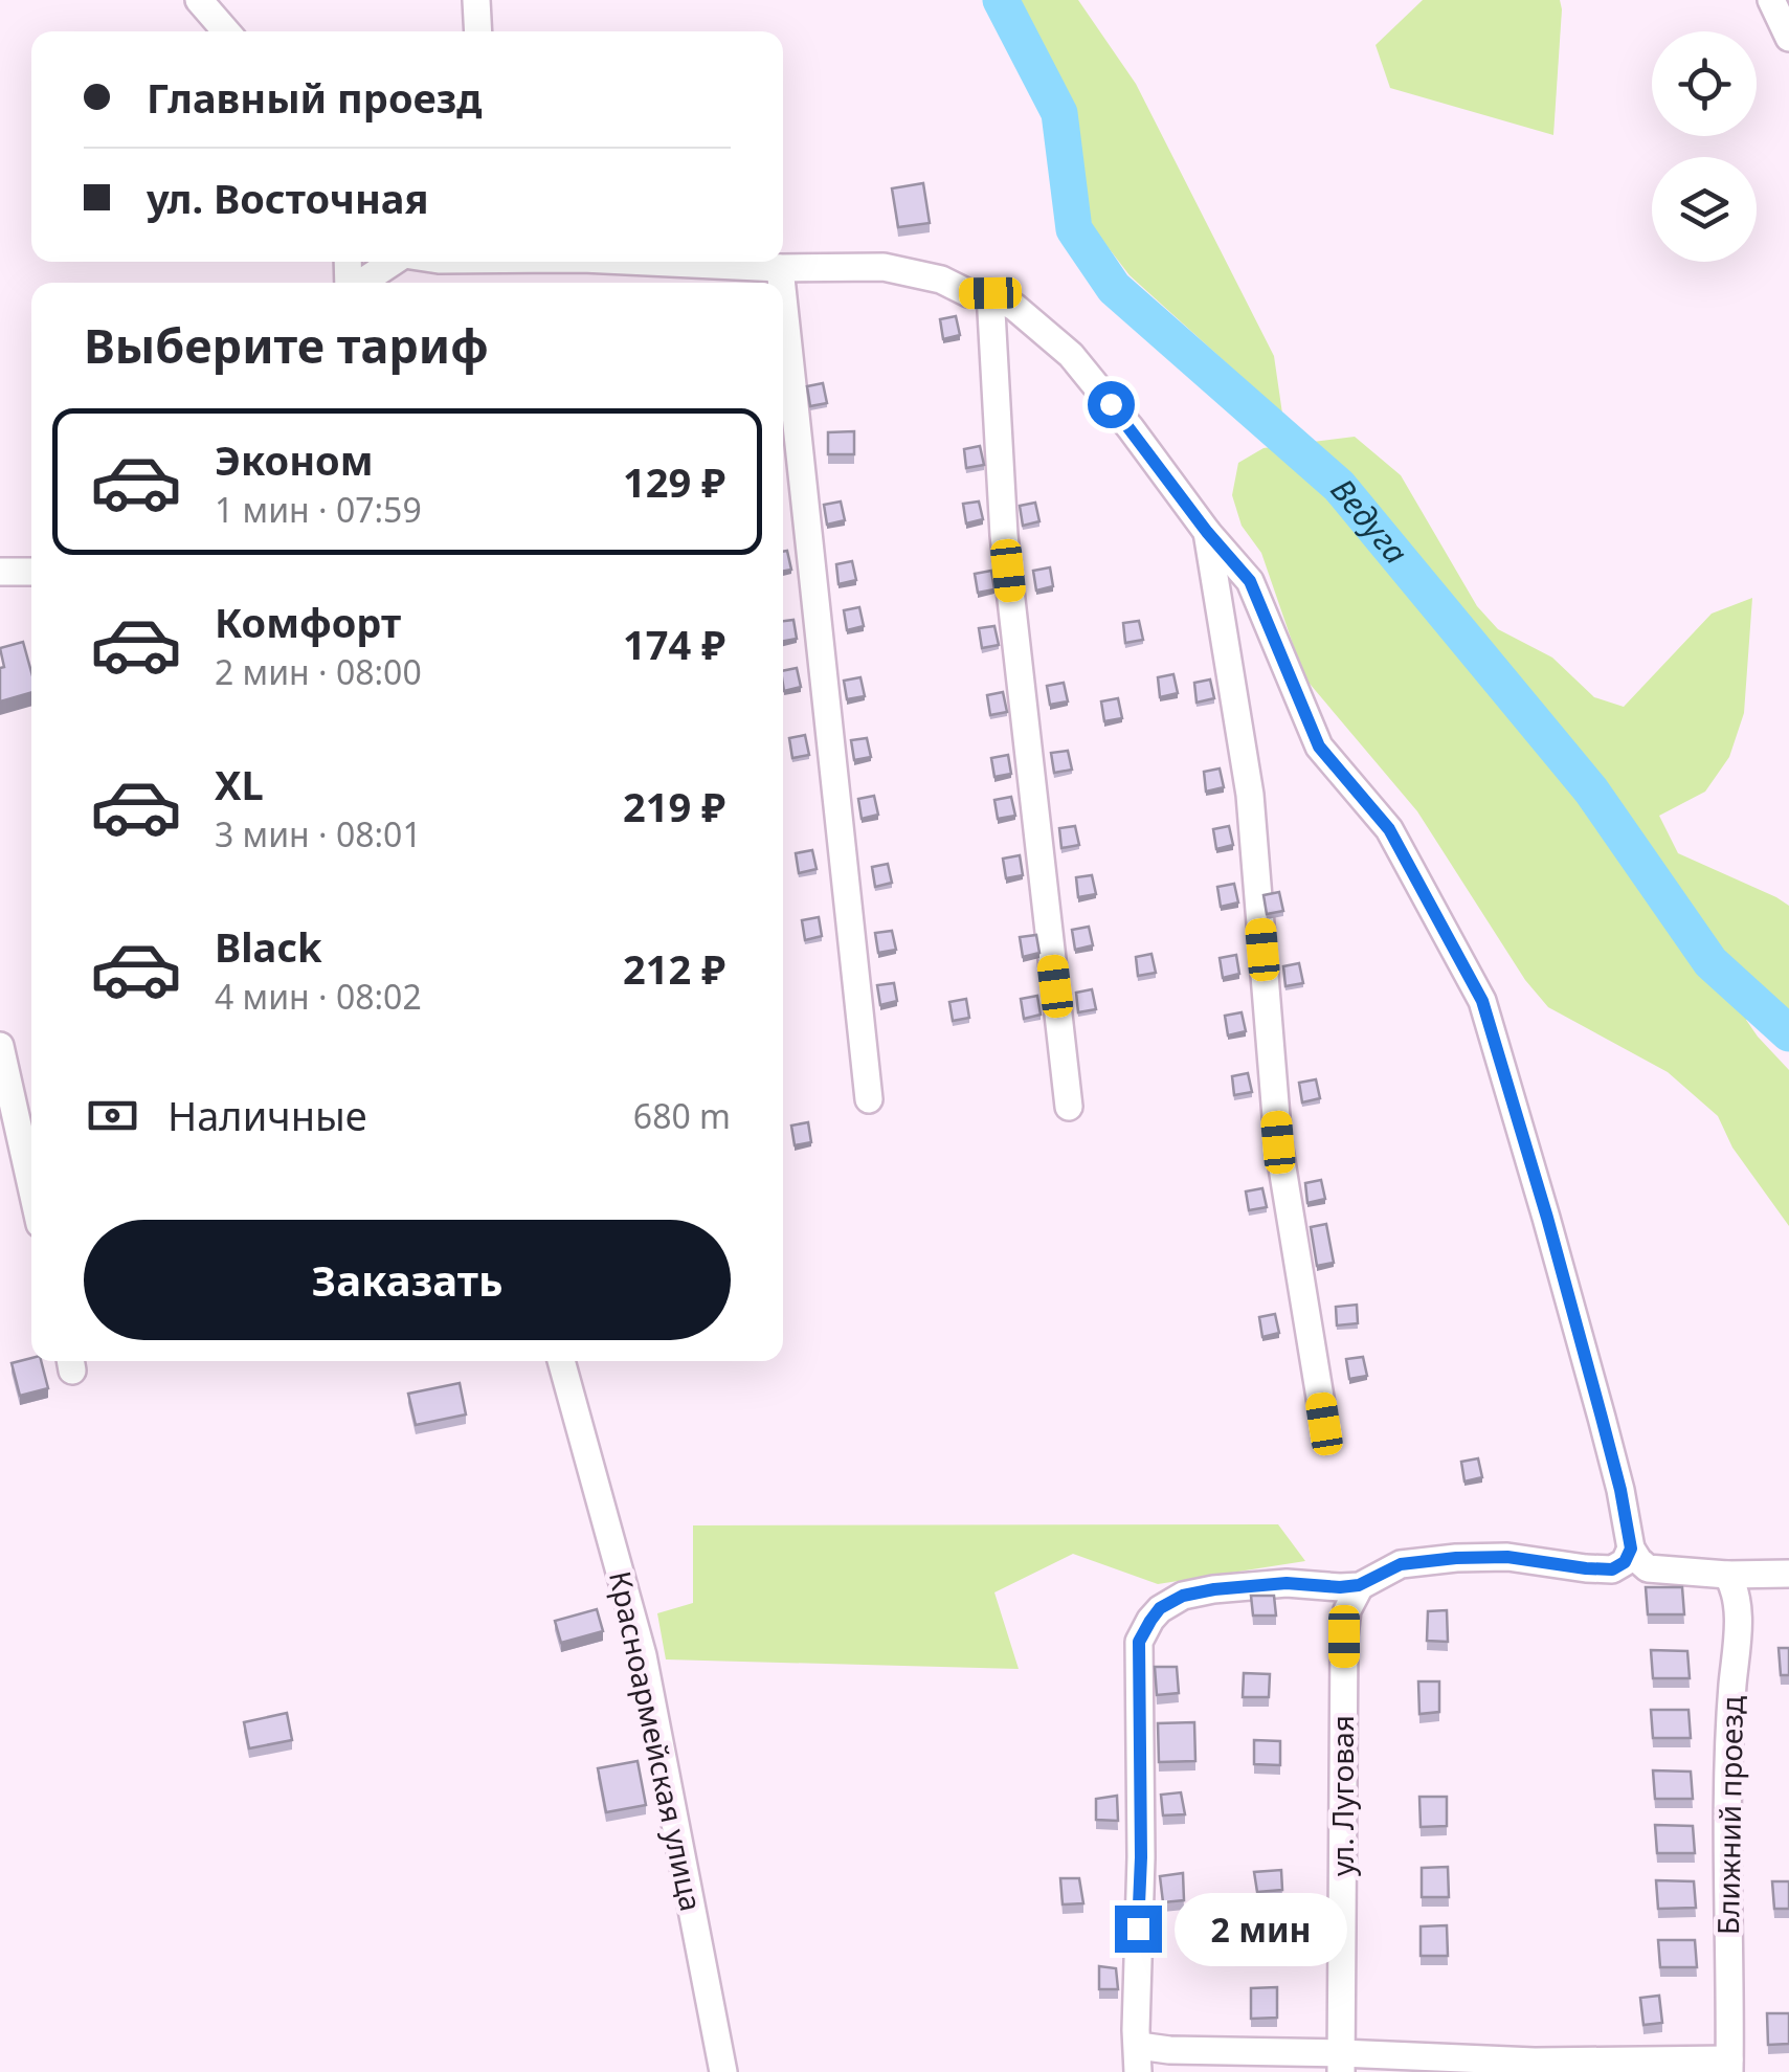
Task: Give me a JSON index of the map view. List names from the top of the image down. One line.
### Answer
{"streets":{"street":["Красноармейская улица","ул. Луговая","Ближний проезд"]},"crossings":[["ул. Луговая","Ближний проезд"]],"water":["Ведуга"],"page":{"banner":["Главный проезд","ул. Восточная"],"heading":"Выберите тариф","list":[{"name":"Эконом","note":"1 мин · 07:59","value":"129 ₽"},{"name":"Комфорт","note":"2 мин · 08:00","value":"174 ₽"},{"name":"XL","note":"3 мин · 08:01","value":"219 ₽"},{"name":"Black","note":"4 мин · 08:02","value":"212 ₽"}],"pay":["Наличные","680 m"],"buttons":"Заказать","bubble":"2 мин"}}
